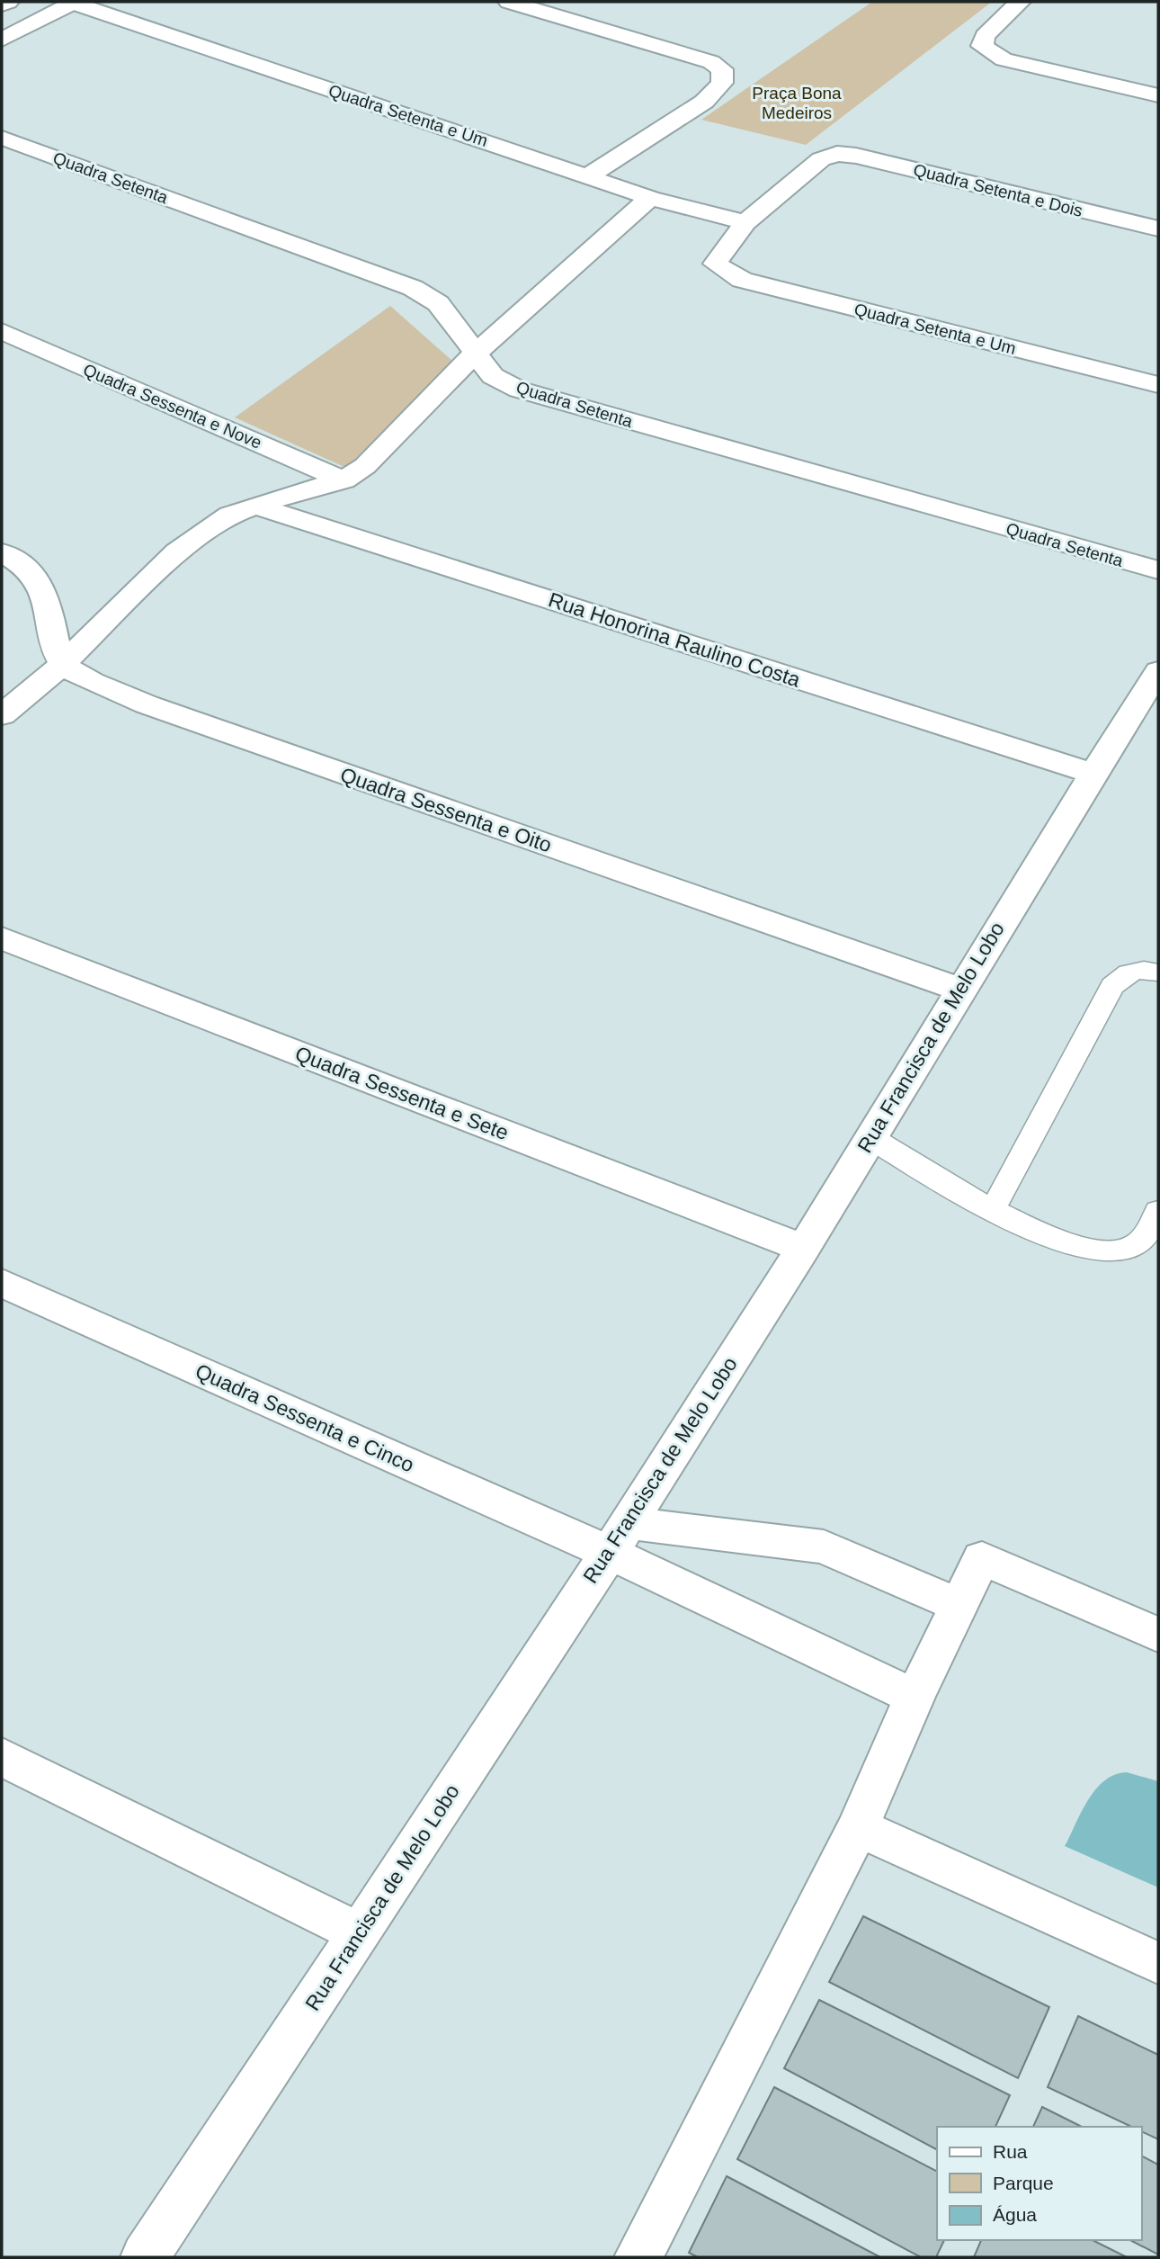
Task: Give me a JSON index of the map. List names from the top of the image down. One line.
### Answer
{"streets":{"street":["Quadra Setenta e Um","Quadra Setenta","Quadra Setenta e Dois","Quadra Sessenta e Nove","Rua Honorina Raulino Costa","Quadra Sessenta e Oito","Rua Francisca de Melo Lobo","Quadra Sessenta e Sete","Quadra Sessenta e Cinco"]},"crossings":[["Quadra Setenta e Um","Quadra Setenta e Dois"],["Rua Honorina Raulino Costa","Rua Francisca de Melo Lobo"],["Quadra Sessenta e Oito","Rua Francisca de Melo Lobo"],["Rua Francisca de Melo Lobo","Quadra Sessenta e Sete"],["Rua Francisca de Melo Lobo","Quadra Sessenta e Cinco"]],"parks":["Praça Bona Medeiros"],"legend":["Rua","Parque","Água"]}
